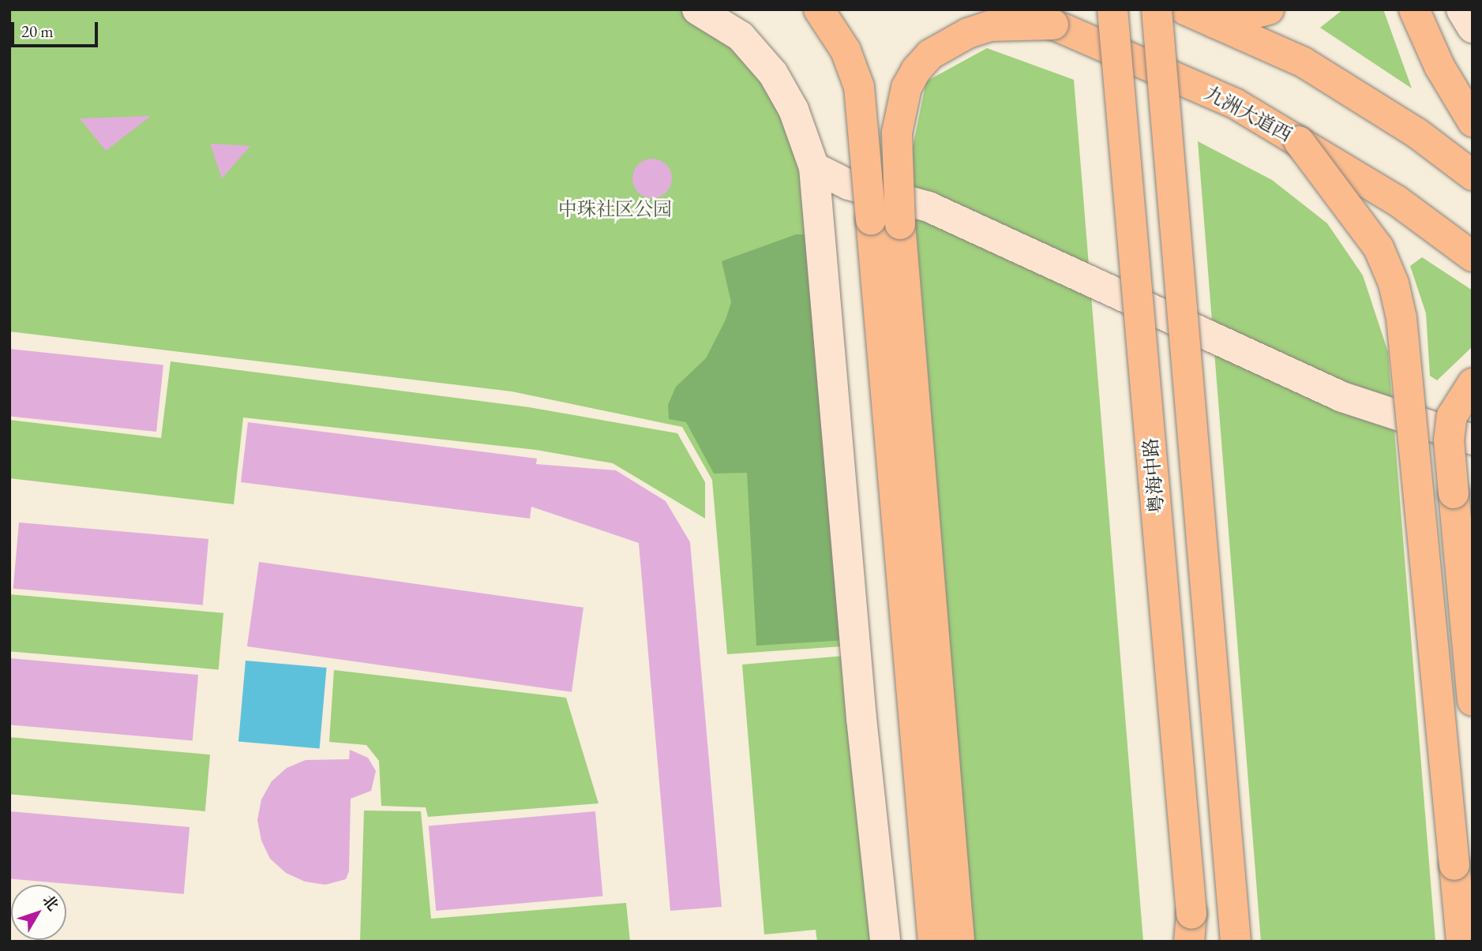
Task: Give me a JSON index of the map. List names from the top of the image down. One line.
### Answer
{"streets":{"main road":["九洲大道西","粤海中路"]},"parks":["中珠社区公园"],"scale_bar":"20 m","north":"top right"}
